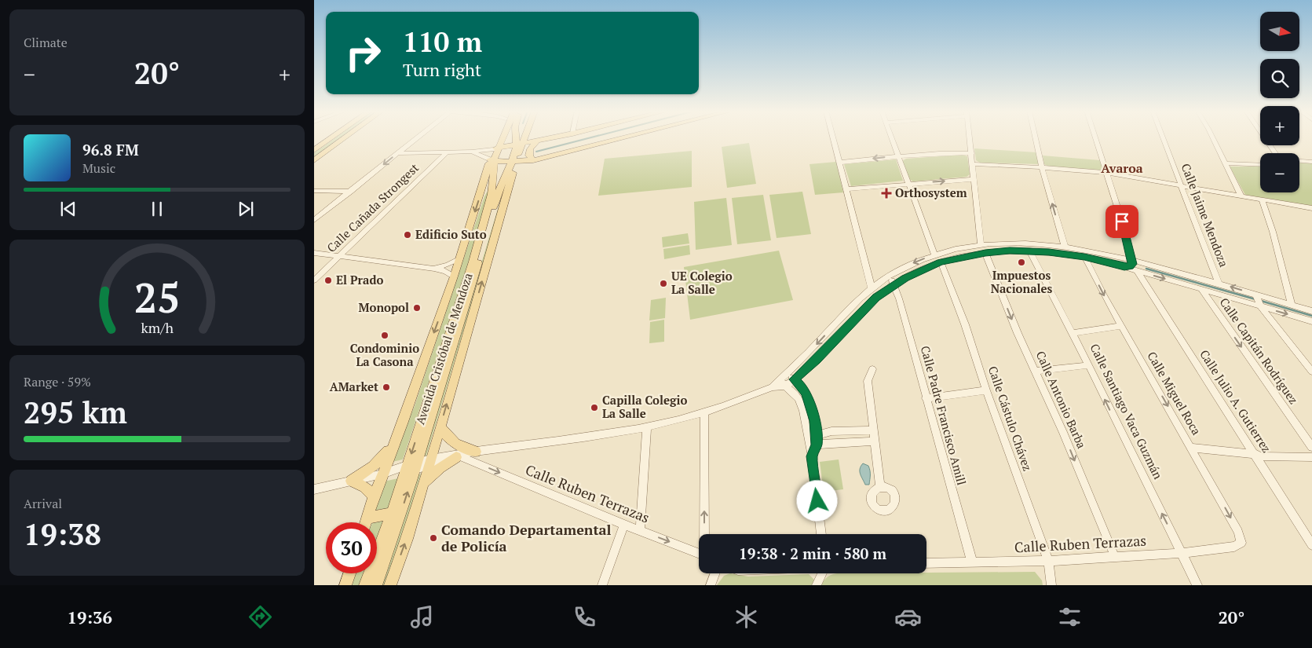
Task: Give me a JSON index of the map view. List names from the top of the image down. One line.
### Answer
{"streets":{"main road":["Avenida Cristóbal de Mendoza"],"street":["Calle Cañada Strongest","Calle Jaime Mendoza","Calle Capitán Rodríguez","Calle Miguel Roca","Calle Antonio Barba","Calle Julio A. Gutierrez","Calle Santiago Vaca Guzmán","Calle Padre Francisco Amill","Calle Cástulo Chávez","Calle Ruben Terrazas"]},"crossings":[["Calle Miguel Roca","Calle Ruben Terrazas"],["Calle Antonio Barba","Calle Ruben Terrazas"],["Calle Santiago Vaca Guzmán","Calle Ruben Terrazas"],["Calle Padre Francisco Amill","Calle Ruben Terrazas"],["Calle Cástulo Chávez","Calle Ruben Terrazas"]],"one_way":["Calle Miguel Roca","Calle Antonio Barba","Calle Santiago Vaca Guzmán","Calle Ruben Terrazas"],"districts":["Avaroa"],"places":{"health":["Orthosystem"],"other":["Edificio Suto","Impuestos Nacionales","El Prado","UE Colegio La Salle","Monopol","Condominio La Casona","AMarket","Capilla Colegio La Salle","Comando Departamental de Policía"]},"north":"right","page":{"tile":["Climate",["Range · 59%","295 km"],["Arrival","19:38"]],"map_buttons":["+","−"],"turn":["110 m","Turn right"],"heat":["−","20°","+"],"song":["96.8 FM","Music"],"limit":"30","trip":"19:38 · 2 min · 580 m","tabs":["19:36","20°"],"gauge":["25","km/h"]}}
